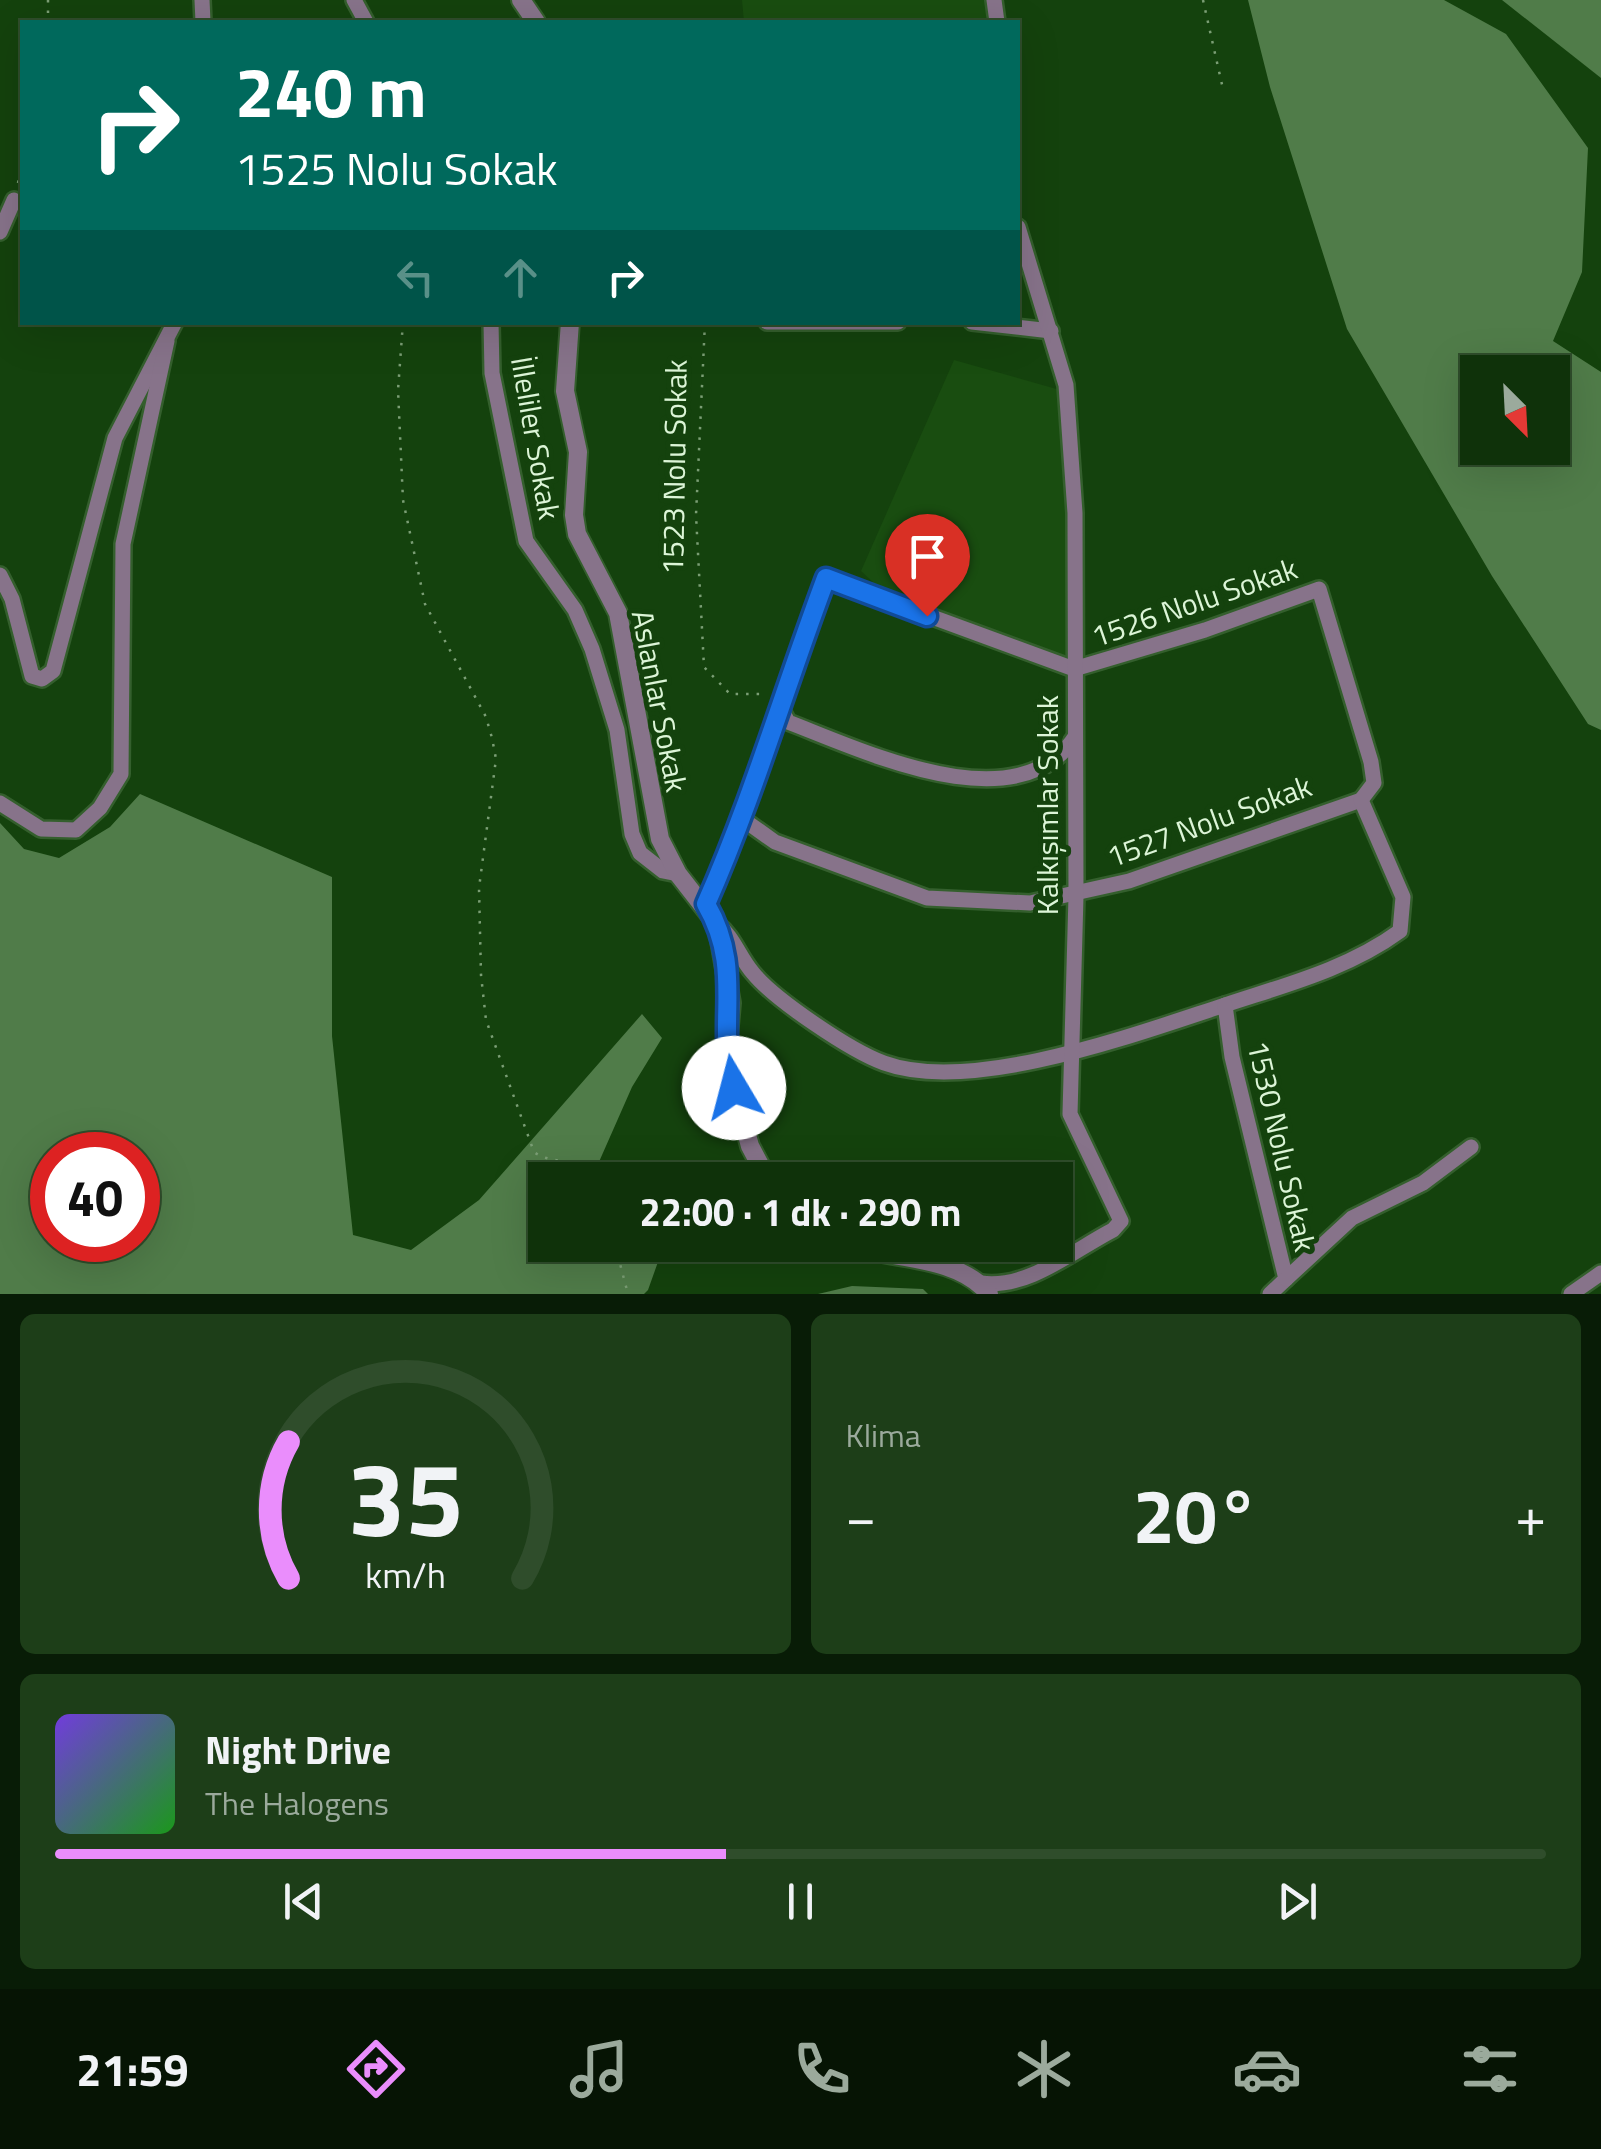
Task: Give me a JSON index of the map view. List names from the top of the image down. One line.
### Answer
{"streets":{"street":["İlleliler Sokak","1526 Nolu Sokak","Aslanlar Sokak","Kalkışımlar Sokak","1527 Nolu Sokak","1530 Nolu Sokak"],"path":["1523 Nolu Sokak"]},"crossings":[["İlleliler Sokak","Aslanlar Sokak"],["1526 Nolu Sokak","Kalkışımlar Sokak"],["1526 Nolu Sokak","1527 Nolu Sokak"],["Kalkışımlar Sokak","1527 Nolu Sokak"]],"north":"bottom right","page":{"turn":["240 m","1525 Nolu Sokak"],"limit":"40","trip":"22:00 · 1 dk · 290 m","tile":"Klima","heat":["−","20°","+"],"song":["Night Drive","The Halogens"],"tabs":"21:59","gauge":["35","km/h"]}}
